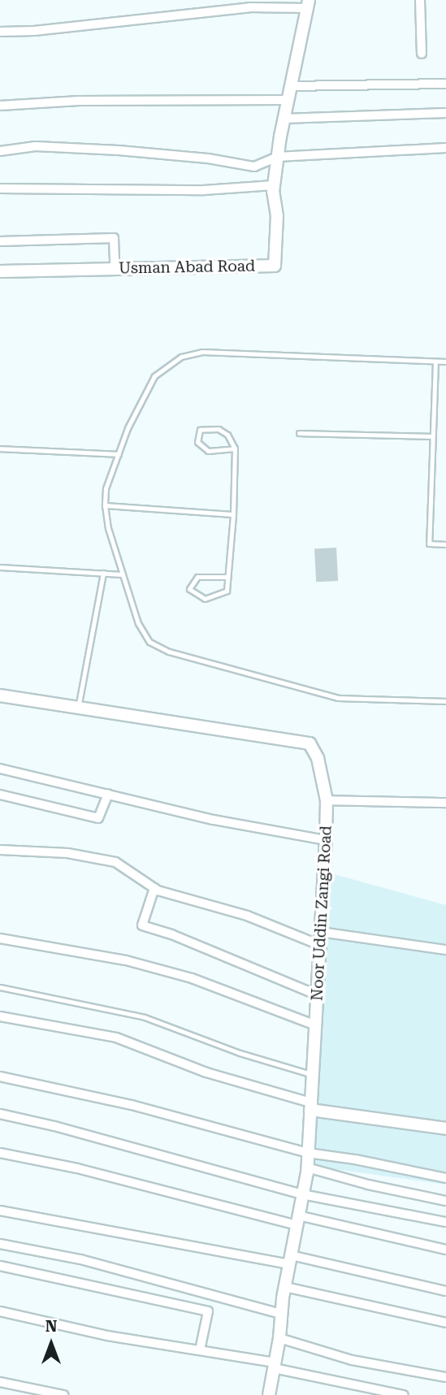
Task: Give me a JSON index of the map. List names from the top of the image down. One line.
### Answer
{"streets":{"street":["Usman Abad Road","Noor Uddin Zangi Road"]},"north":"top"}
